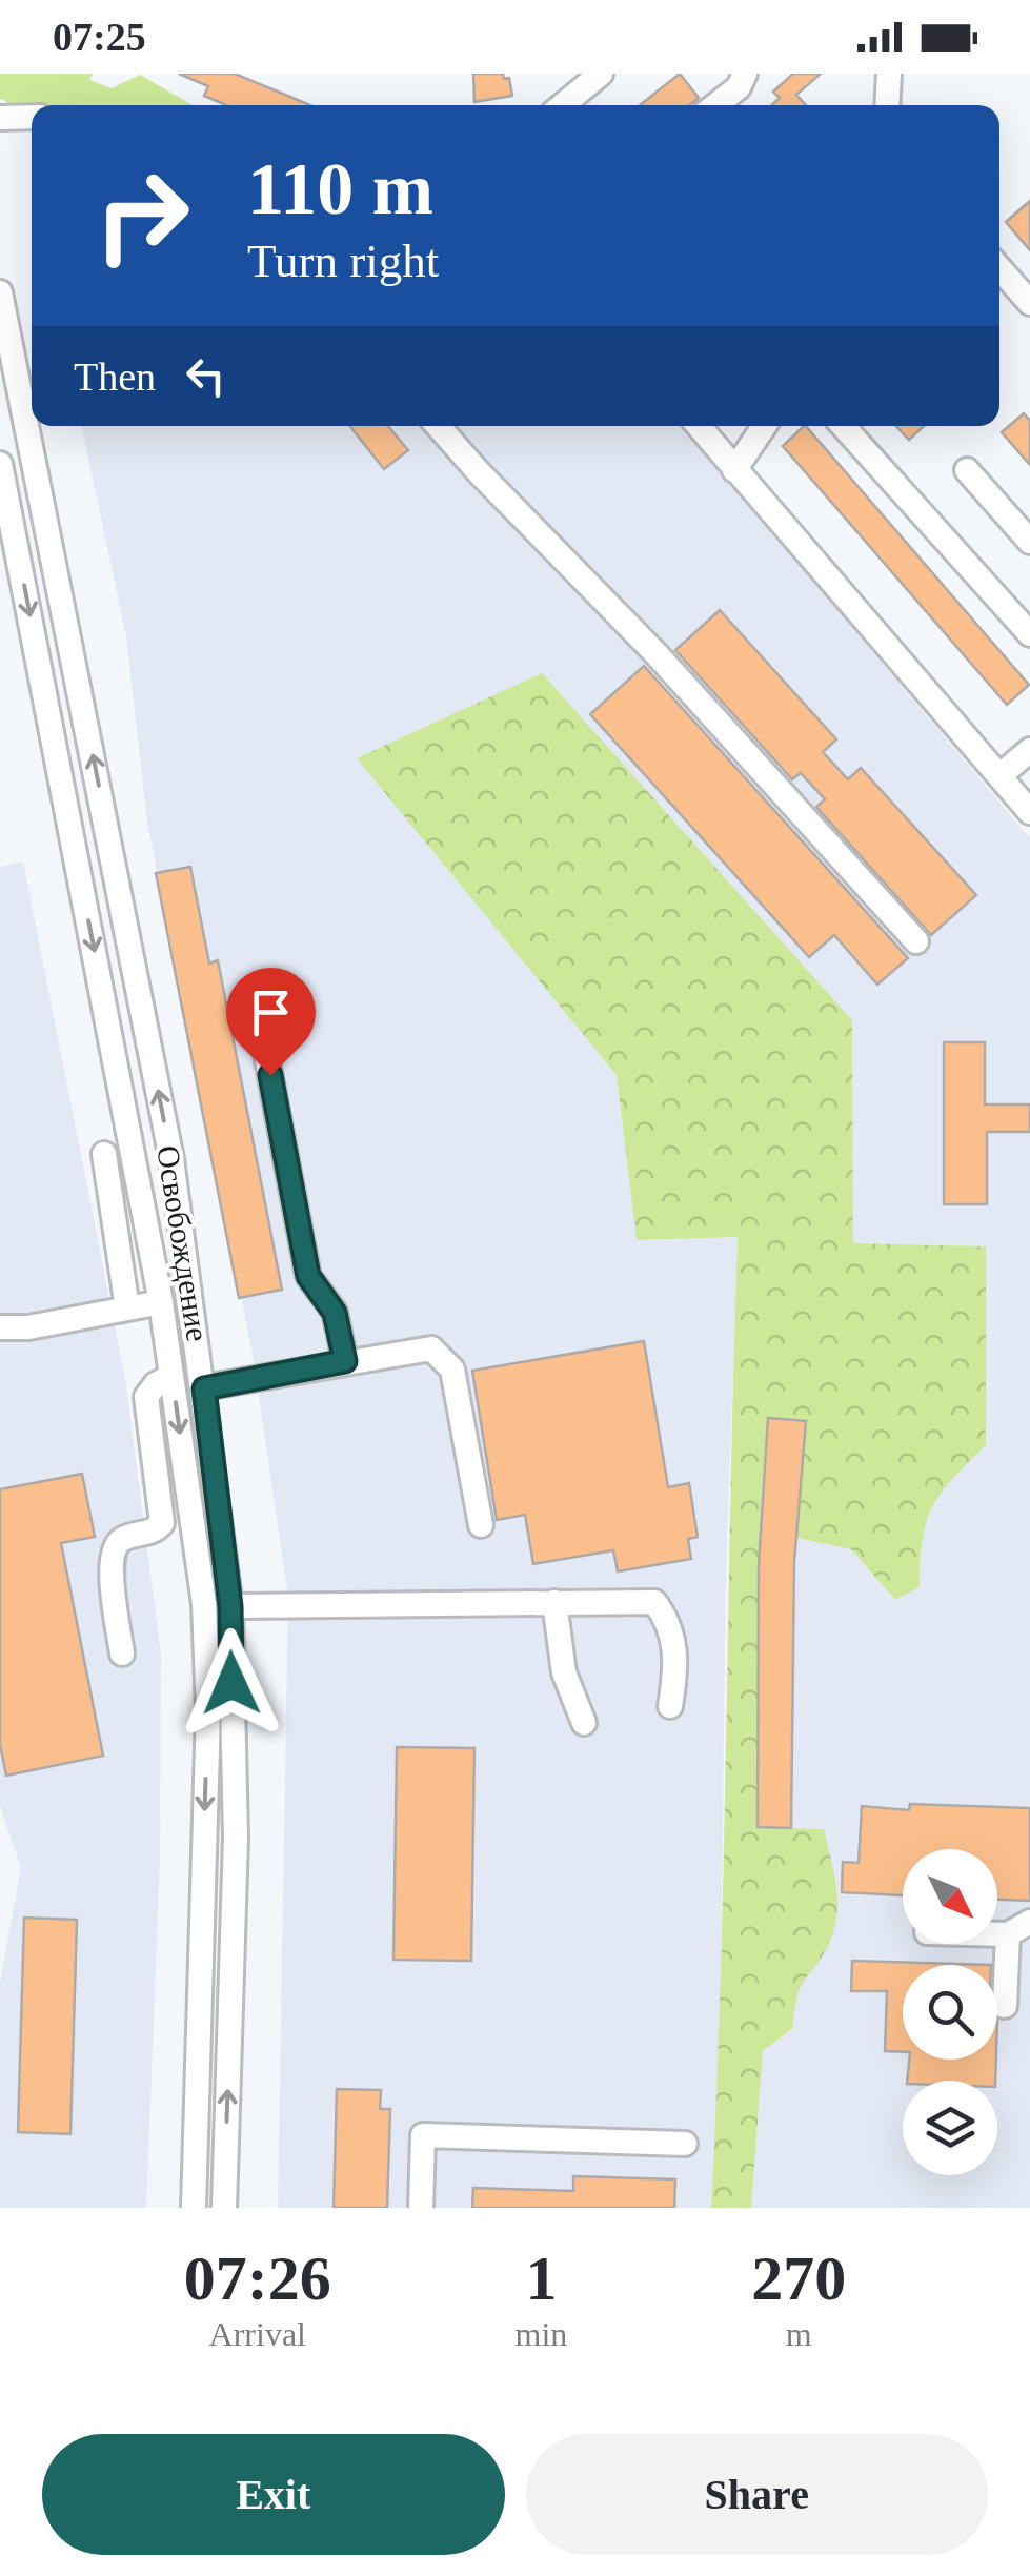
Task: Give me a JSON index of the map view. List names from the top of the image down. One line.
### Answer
{"streets":{"street":["Освобождение"]},"north":"bottom right","page":{"status":"07:25","turn":["110 m","Turn right"],"then":"Then","eta":["07:26","Arrival","1","min","270","m"],"buttons":["Exit","Share"]}}
